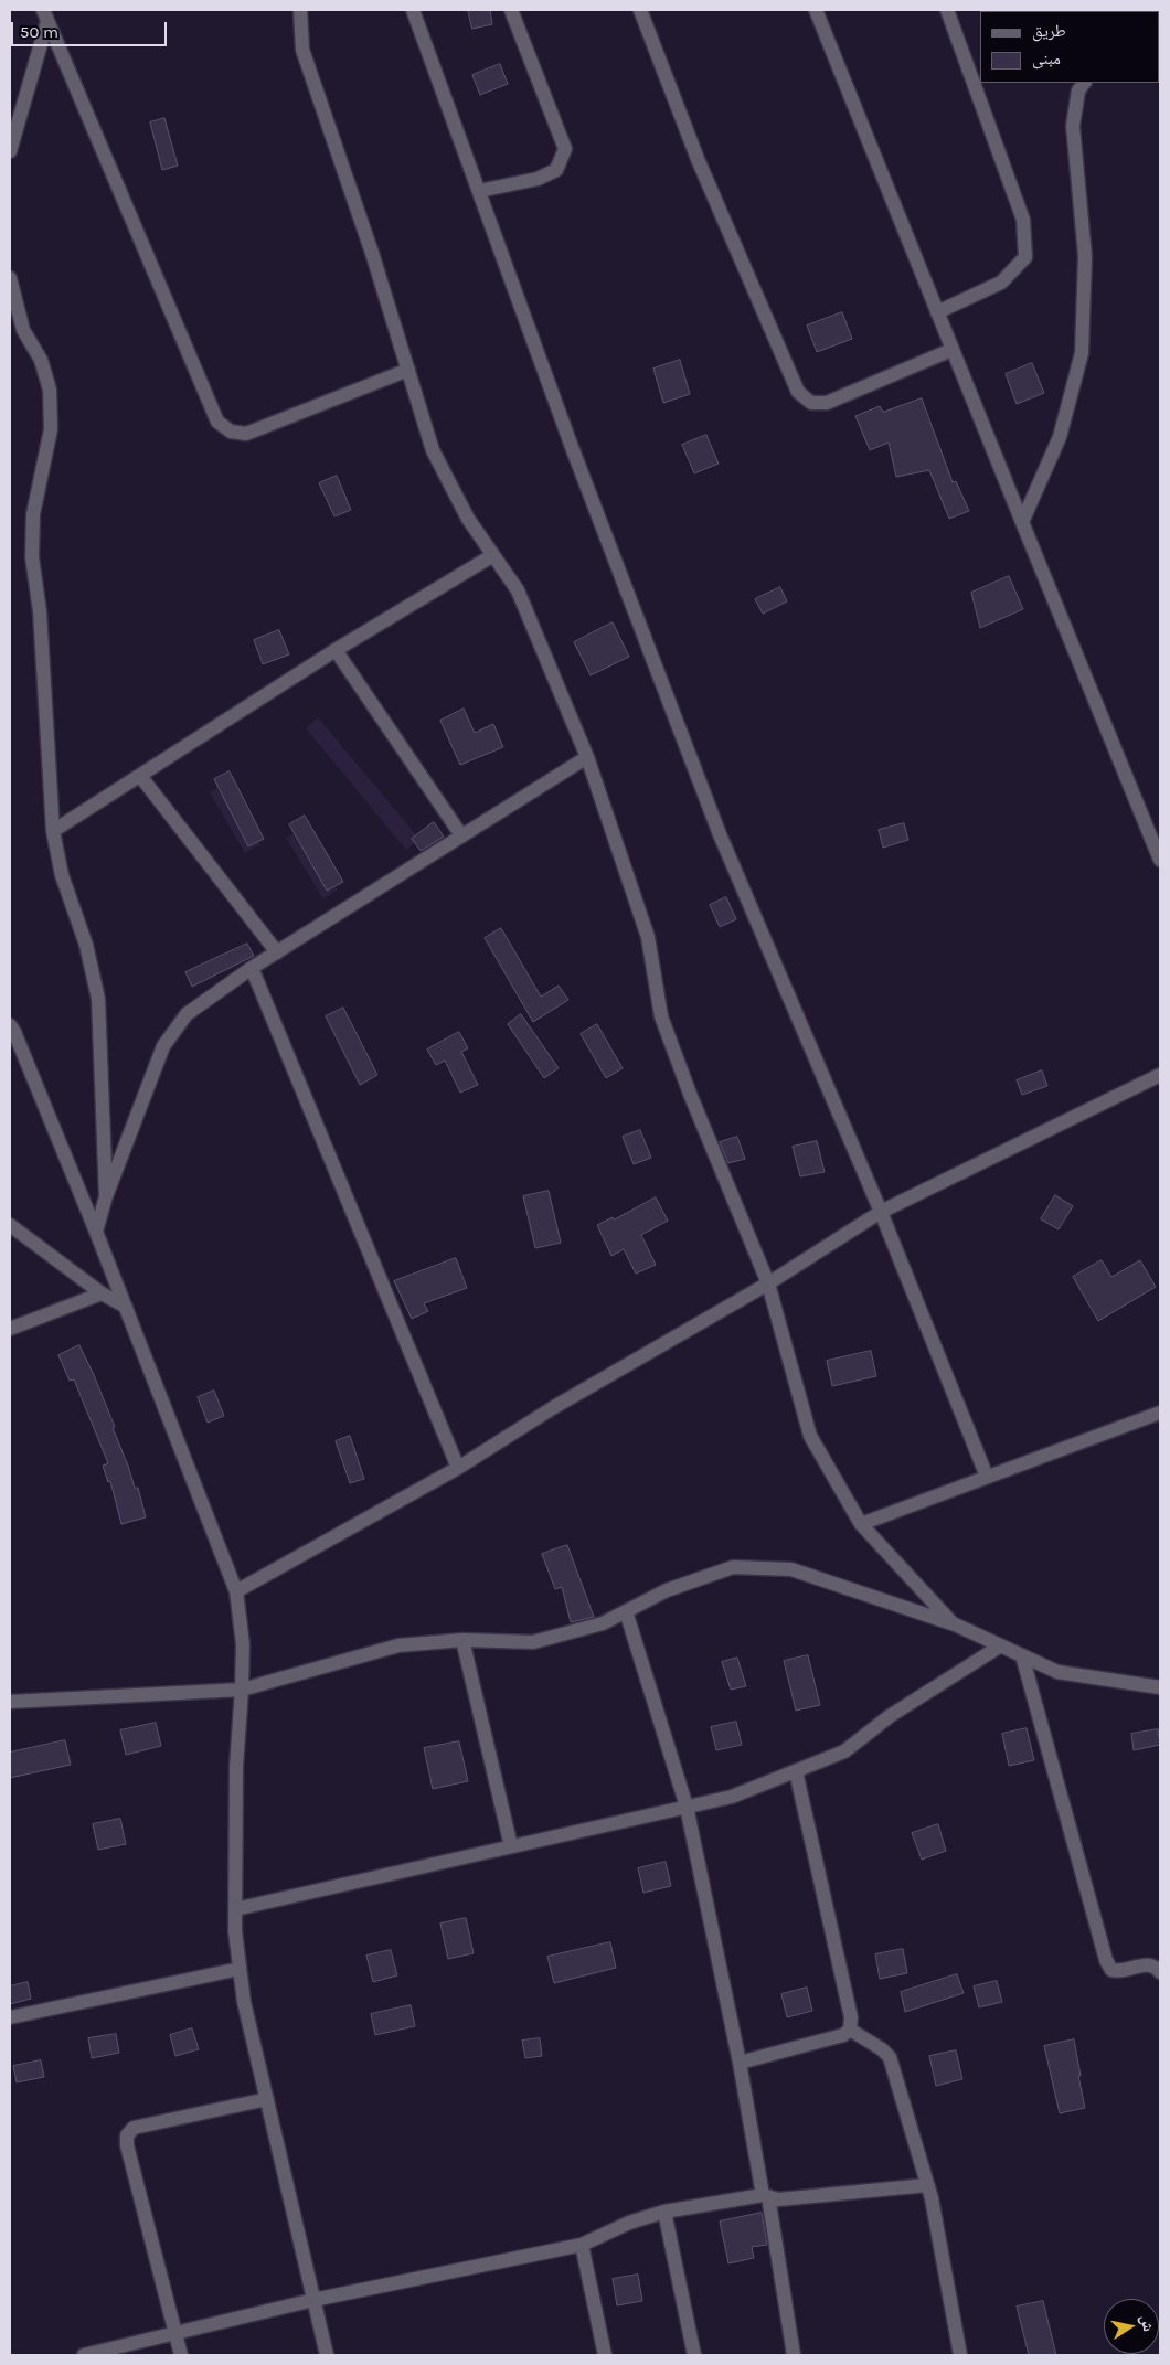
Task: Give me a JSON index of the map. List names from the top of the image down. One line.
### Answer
{"legend":["طريق","مبنى"],"scale_bar":"50 m","north":"right"}
